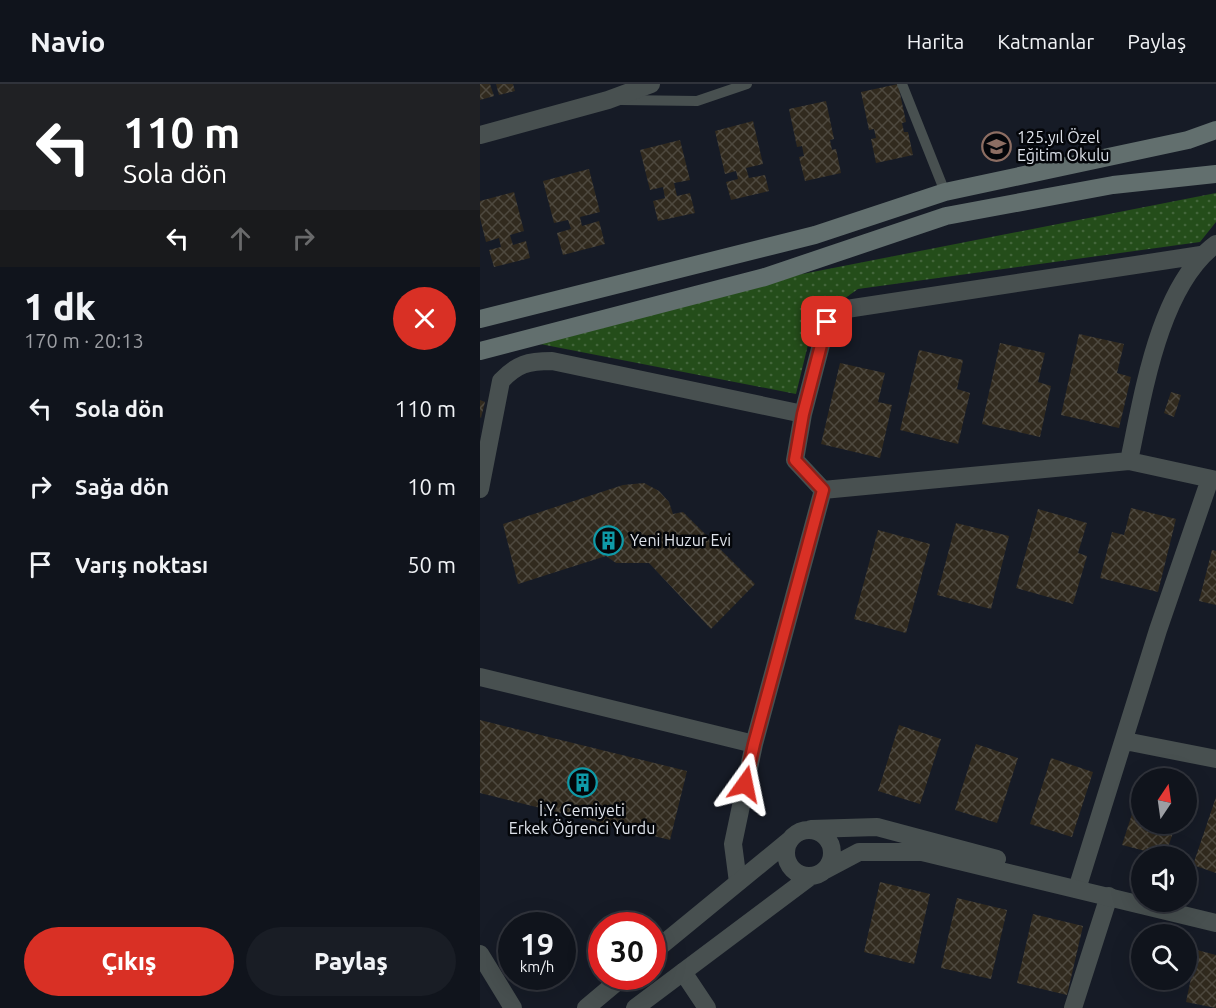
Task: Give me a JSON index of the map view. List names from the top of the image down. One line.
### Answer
{"places":{"school or university":["125.yıl Özel Eğitim Okulu"],"building":["Yeni Huzur Evi","İ.Y. Cemiyeti Erkek Öğrenci Yurdu"]},"north":"top","page":{"header":"Navio","nav":["Harita","Katmanlar","Paylaş"],"turn":["110 m","Sola dön"],"heading":["1 dk","170 m · 20:13"],"list":[{"name":"Sola dön","value":"110 m"},{"name":"Sağa dön","value":"10 m"},{"name":"Varış noktası","value":"50 m"}],"speed":"19 km/h","limit":"30","buttons":["Çıkış","Paylaş"]}}
